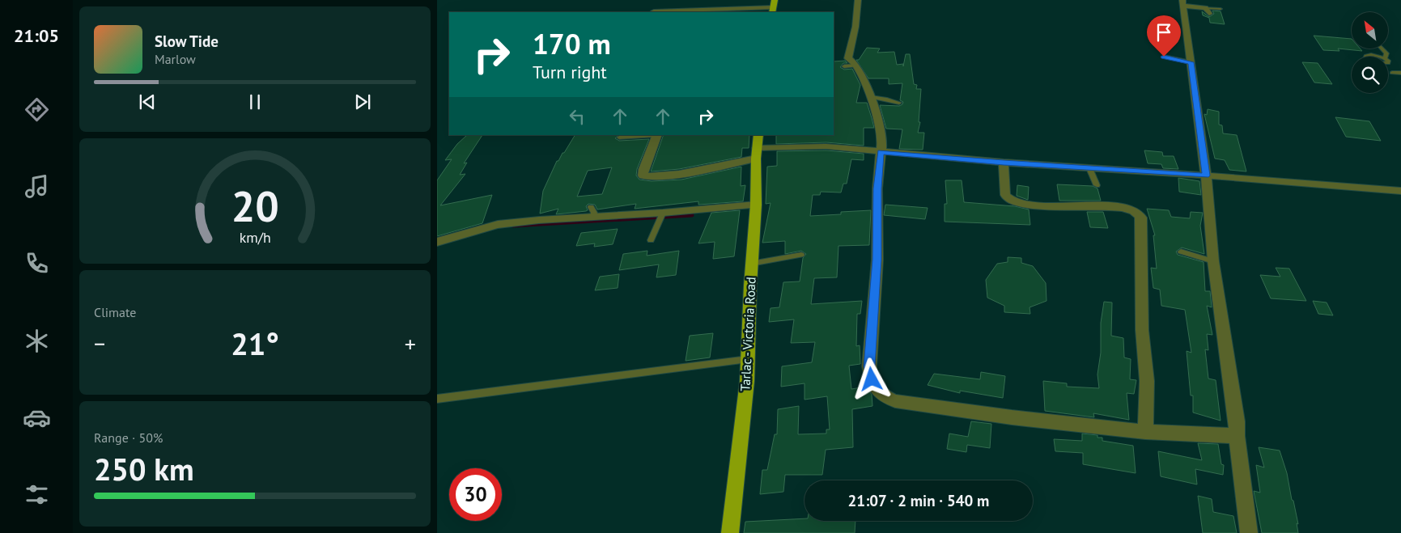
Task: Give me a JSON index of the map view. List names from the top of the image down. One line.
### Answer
{"streets":{"main road":["Tarlac - Victoria Road"]},"north":"top left","page":{"tabs":"21:05","turn":["170 m","Turn right"],"song":["Slow Tide","Marlow"],"tile":["Climate",["Range · 50%","250 km"]],"heat":["−","21°","+"],"limit":"30","trip":"21:07 · 2 min · 540 m","gauge":["20","km/h"]}}
